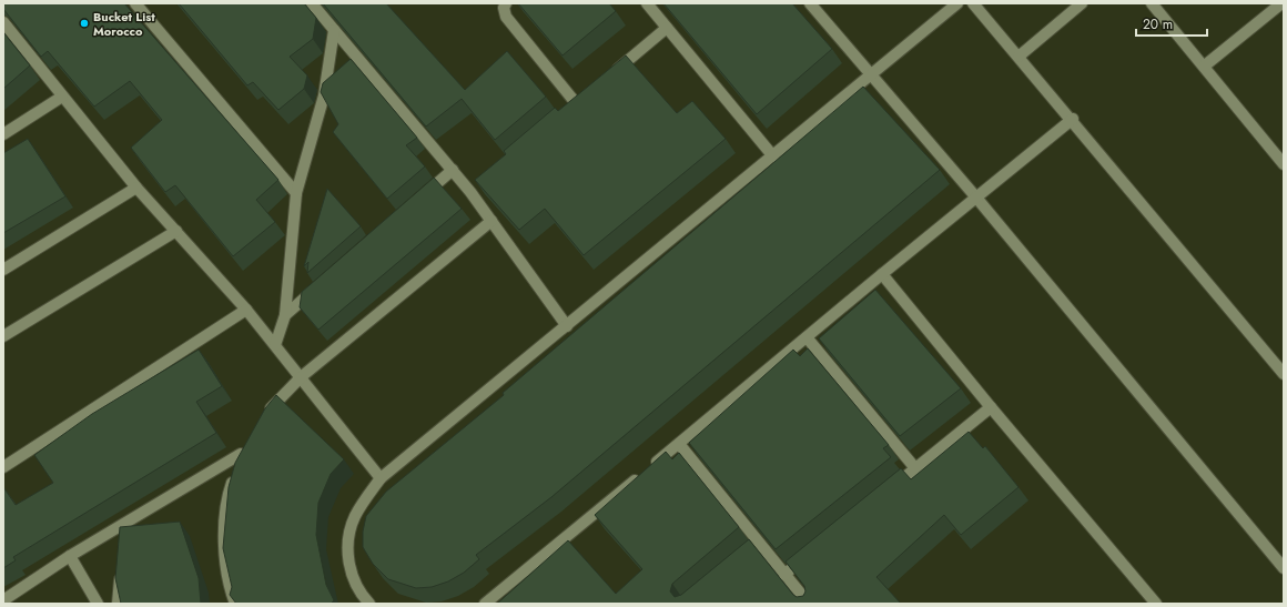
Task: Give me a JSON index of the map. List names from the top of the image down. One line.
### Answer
{"places":["Bucket List Morocco"],"scale_bar":"20 m"}
